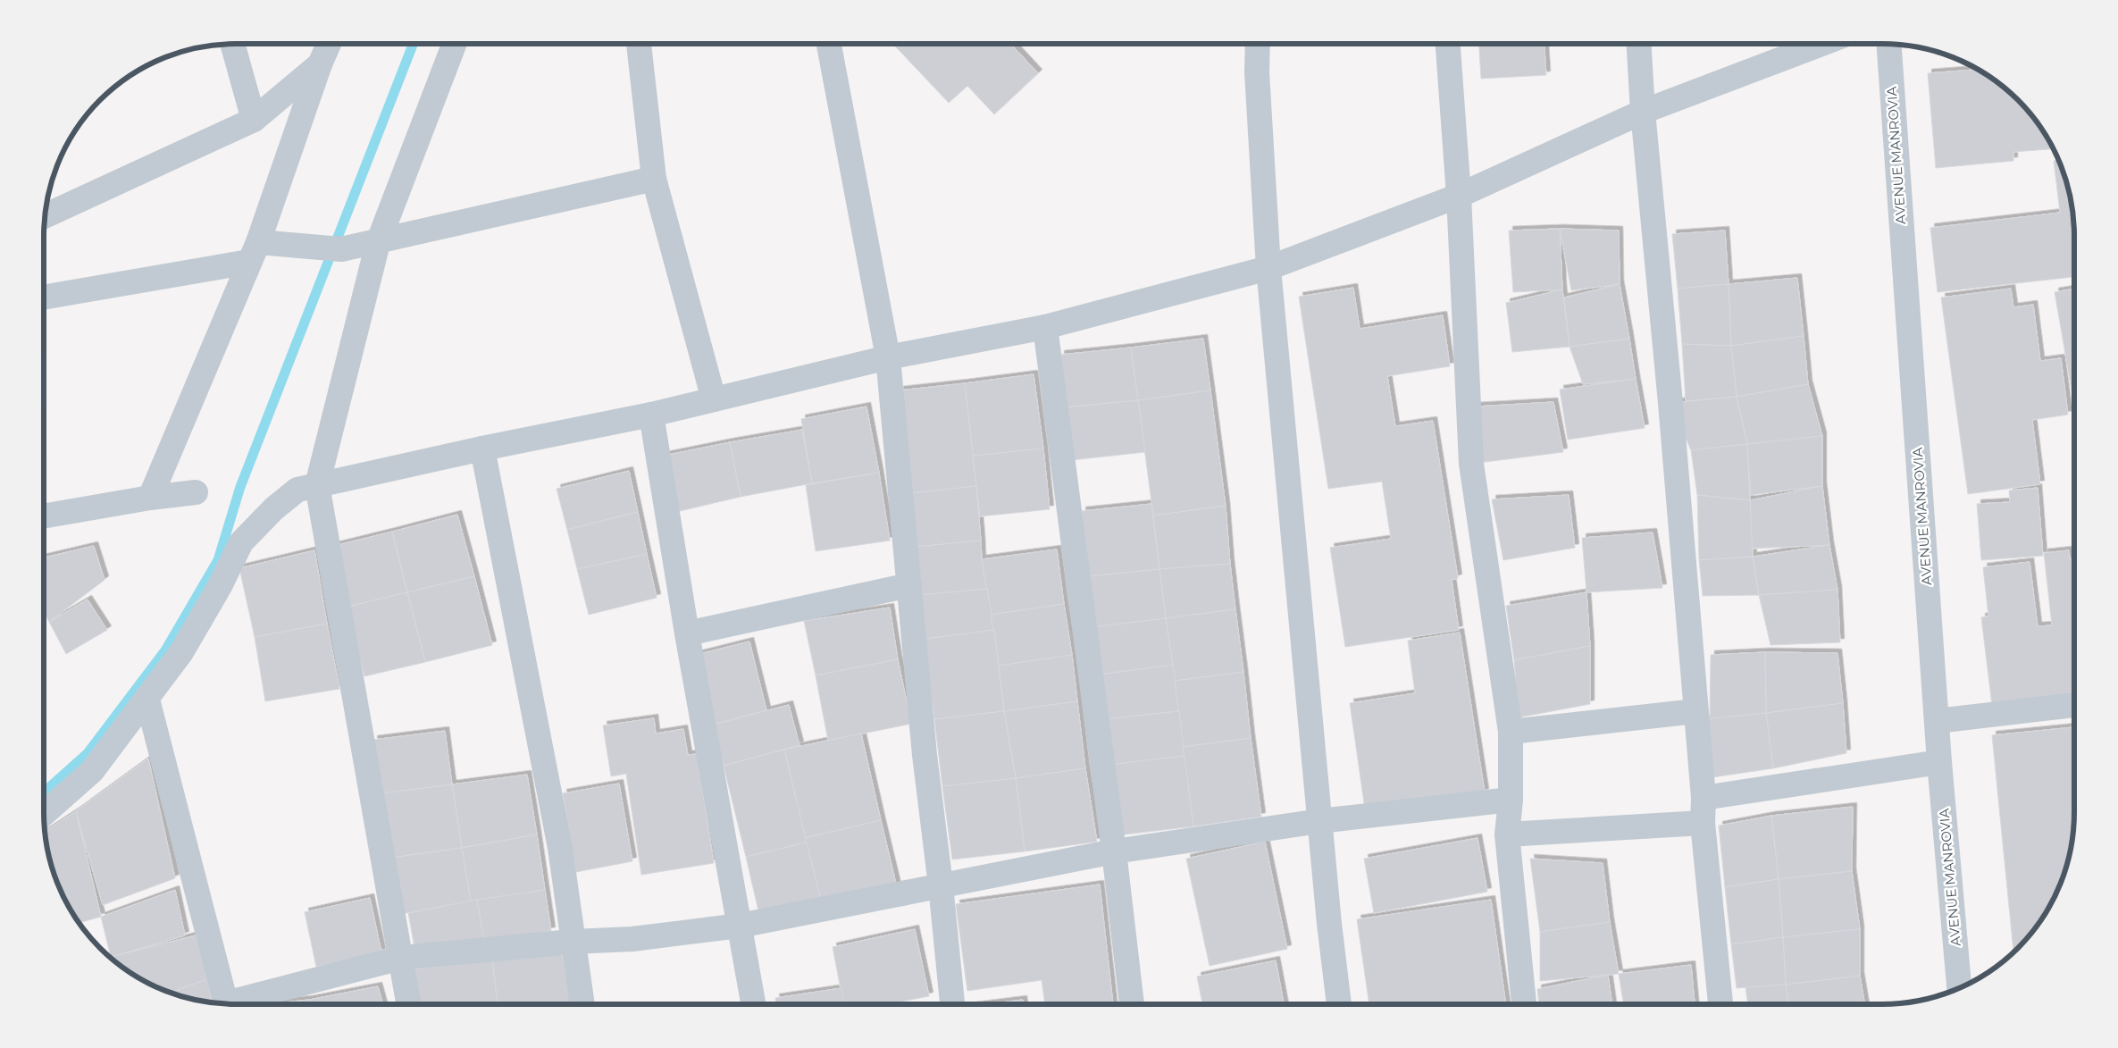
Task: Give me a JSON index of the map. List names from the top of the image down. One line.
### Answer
{"streets":{"street":["AVENUE MANROVIA"]}}
